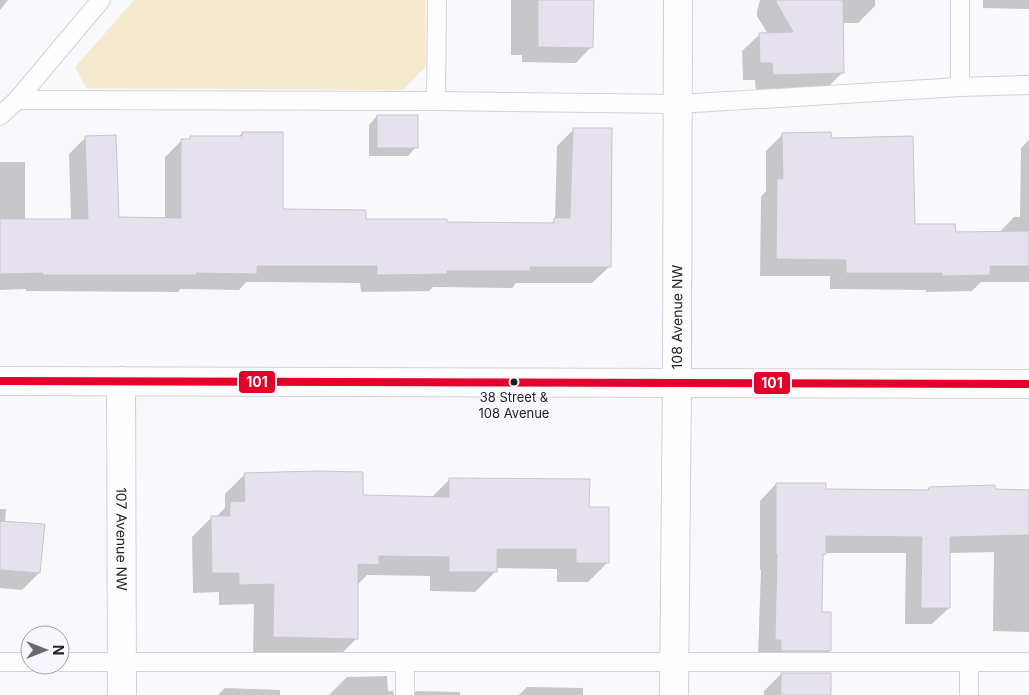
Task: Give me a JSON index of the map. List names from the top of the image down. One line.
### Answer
{"streets":{"street":["108 Avenue NW","107 Avenue NW"]},"places":["38 Street & 108 Avenue"],"lines":["transit line 101"],"north":"right"}
